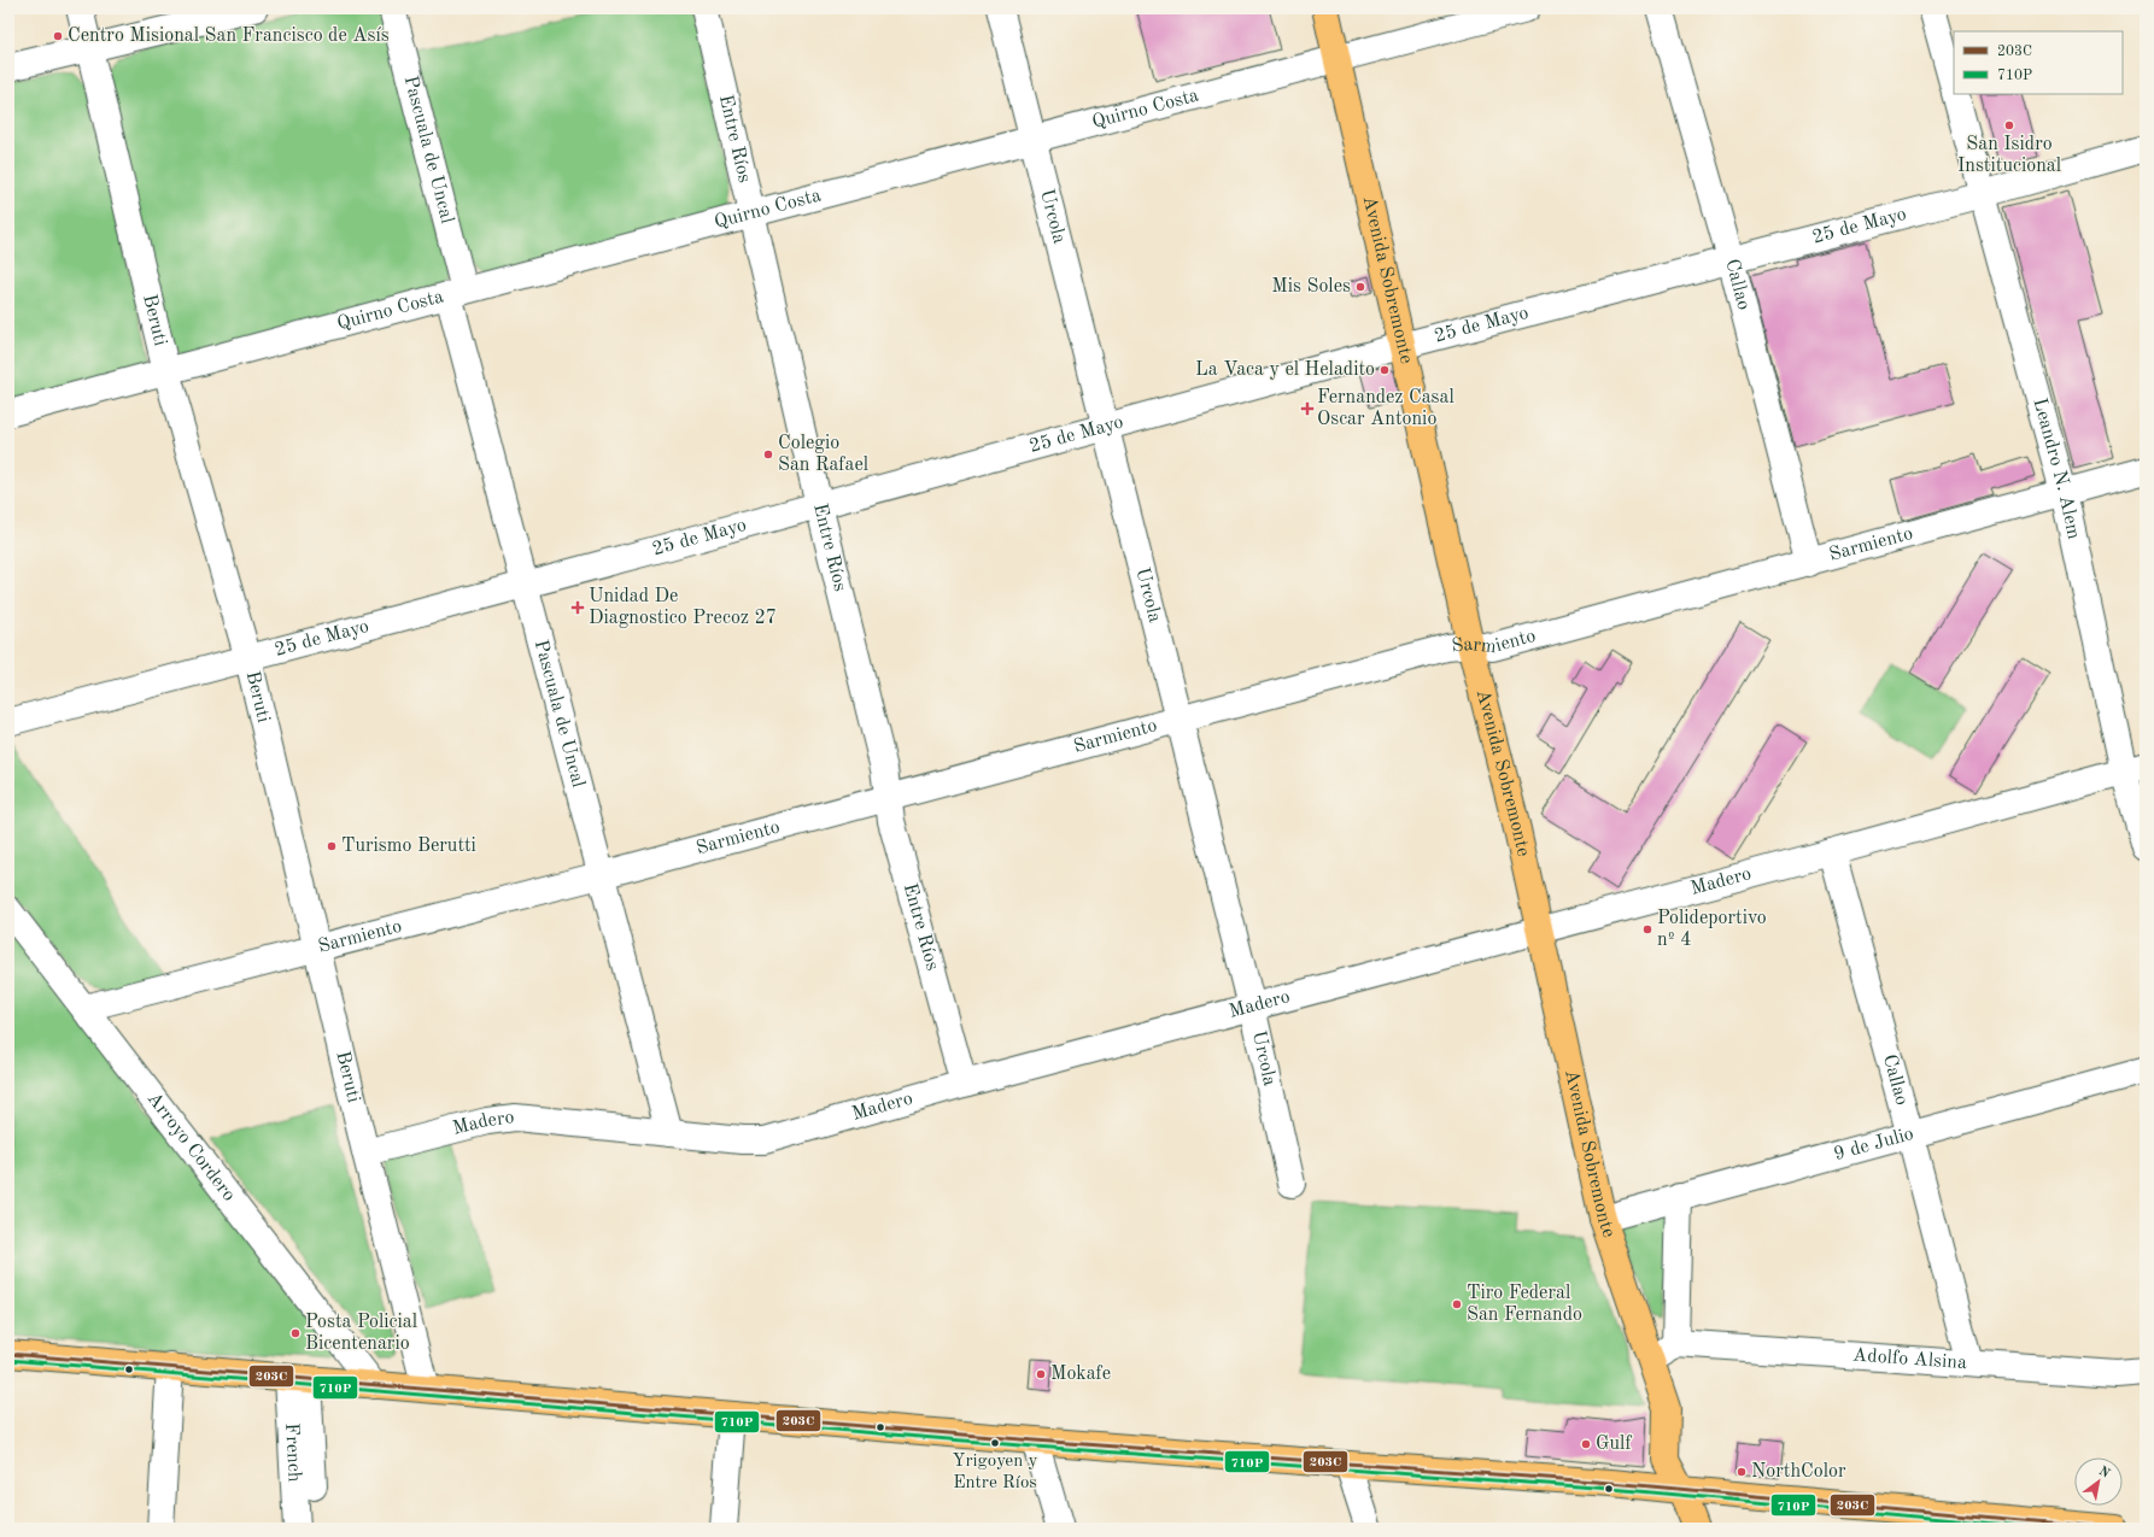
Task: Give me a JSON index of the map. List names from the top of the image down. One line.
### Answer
{"streets":{"main road":["Avenida Sobremonte"],"street":["Quirno Costa","Entre Ríos","Pascuala de Uncal","Urcola","25 de Mayo","Callao","Beruti","Leandro N. Alem","Sarmiento","Madero","9 de Julio","Arroyo Cordero","Adolfo Alsina","French"]},"crossings":[["Quirno Costa","Entre Ríos"],["Quirno Costa","Pascuala de Uncal"],["Quirno Costa","Urcola"],["Quirno Costa","Avenida Sobremonte"],["Quirno Costa","Beruti"],["Entre Ríos","25 de Mayo"],["Entre Ríos","Sarmiento"],["Entre Ríos","Madero"],["Pascuala de Uncal","25 de Mayo"],["Pascuala de Uncal","Sarmiento"],["Pascuala de Uncal","Madero"],["Urcola","25 de Mayo"],["Urcola","Sarmiento"],["Urcola","Madero"],["25 de Mayo","Avenida Sobremonte"],["25 de Mayo","Callao"],["25 de Mayo","Beruti"],["25 de Mayo","Leandro N. Alem"],["Avenida Sobremonte","Sarmiento"],["Avenida Sobremonte","Madero"],["Avenida Sobremonte","9 de Julio"],["Callao","Sarmiento"],["Callao","Madero"],["Callao","9 de Julio"],["Callao","Adolfo Alsina"],["Beruti","Sarmiento"],["Beruti","Madero"],["Leandro N. Alem","Sarmiento"],["Leandro N. Alem","Madero"],["Sarmiento","Arroyo Cordero"]],"places":{"other":["Centro Misional San Francisco de Asís","San Isidro Institucional","Mis Soles","La Vaca y el Heladito","Colegio San Rafael","Turismo Berutti","Polideportivo nº 4","Tiro Federal San Fernando","Posta Policial Bicentenario","Mokafe","Yrigoyen y Entre Ríos","Gulf","NorthColor"],"health":["Fernandez Casal Oscar Antonio","Unidad De Diagnostico Precoz 27"]},"lines":["transit line 203C","transit line 710P"],"legend":["203C","710P"],"north":"top right"}
